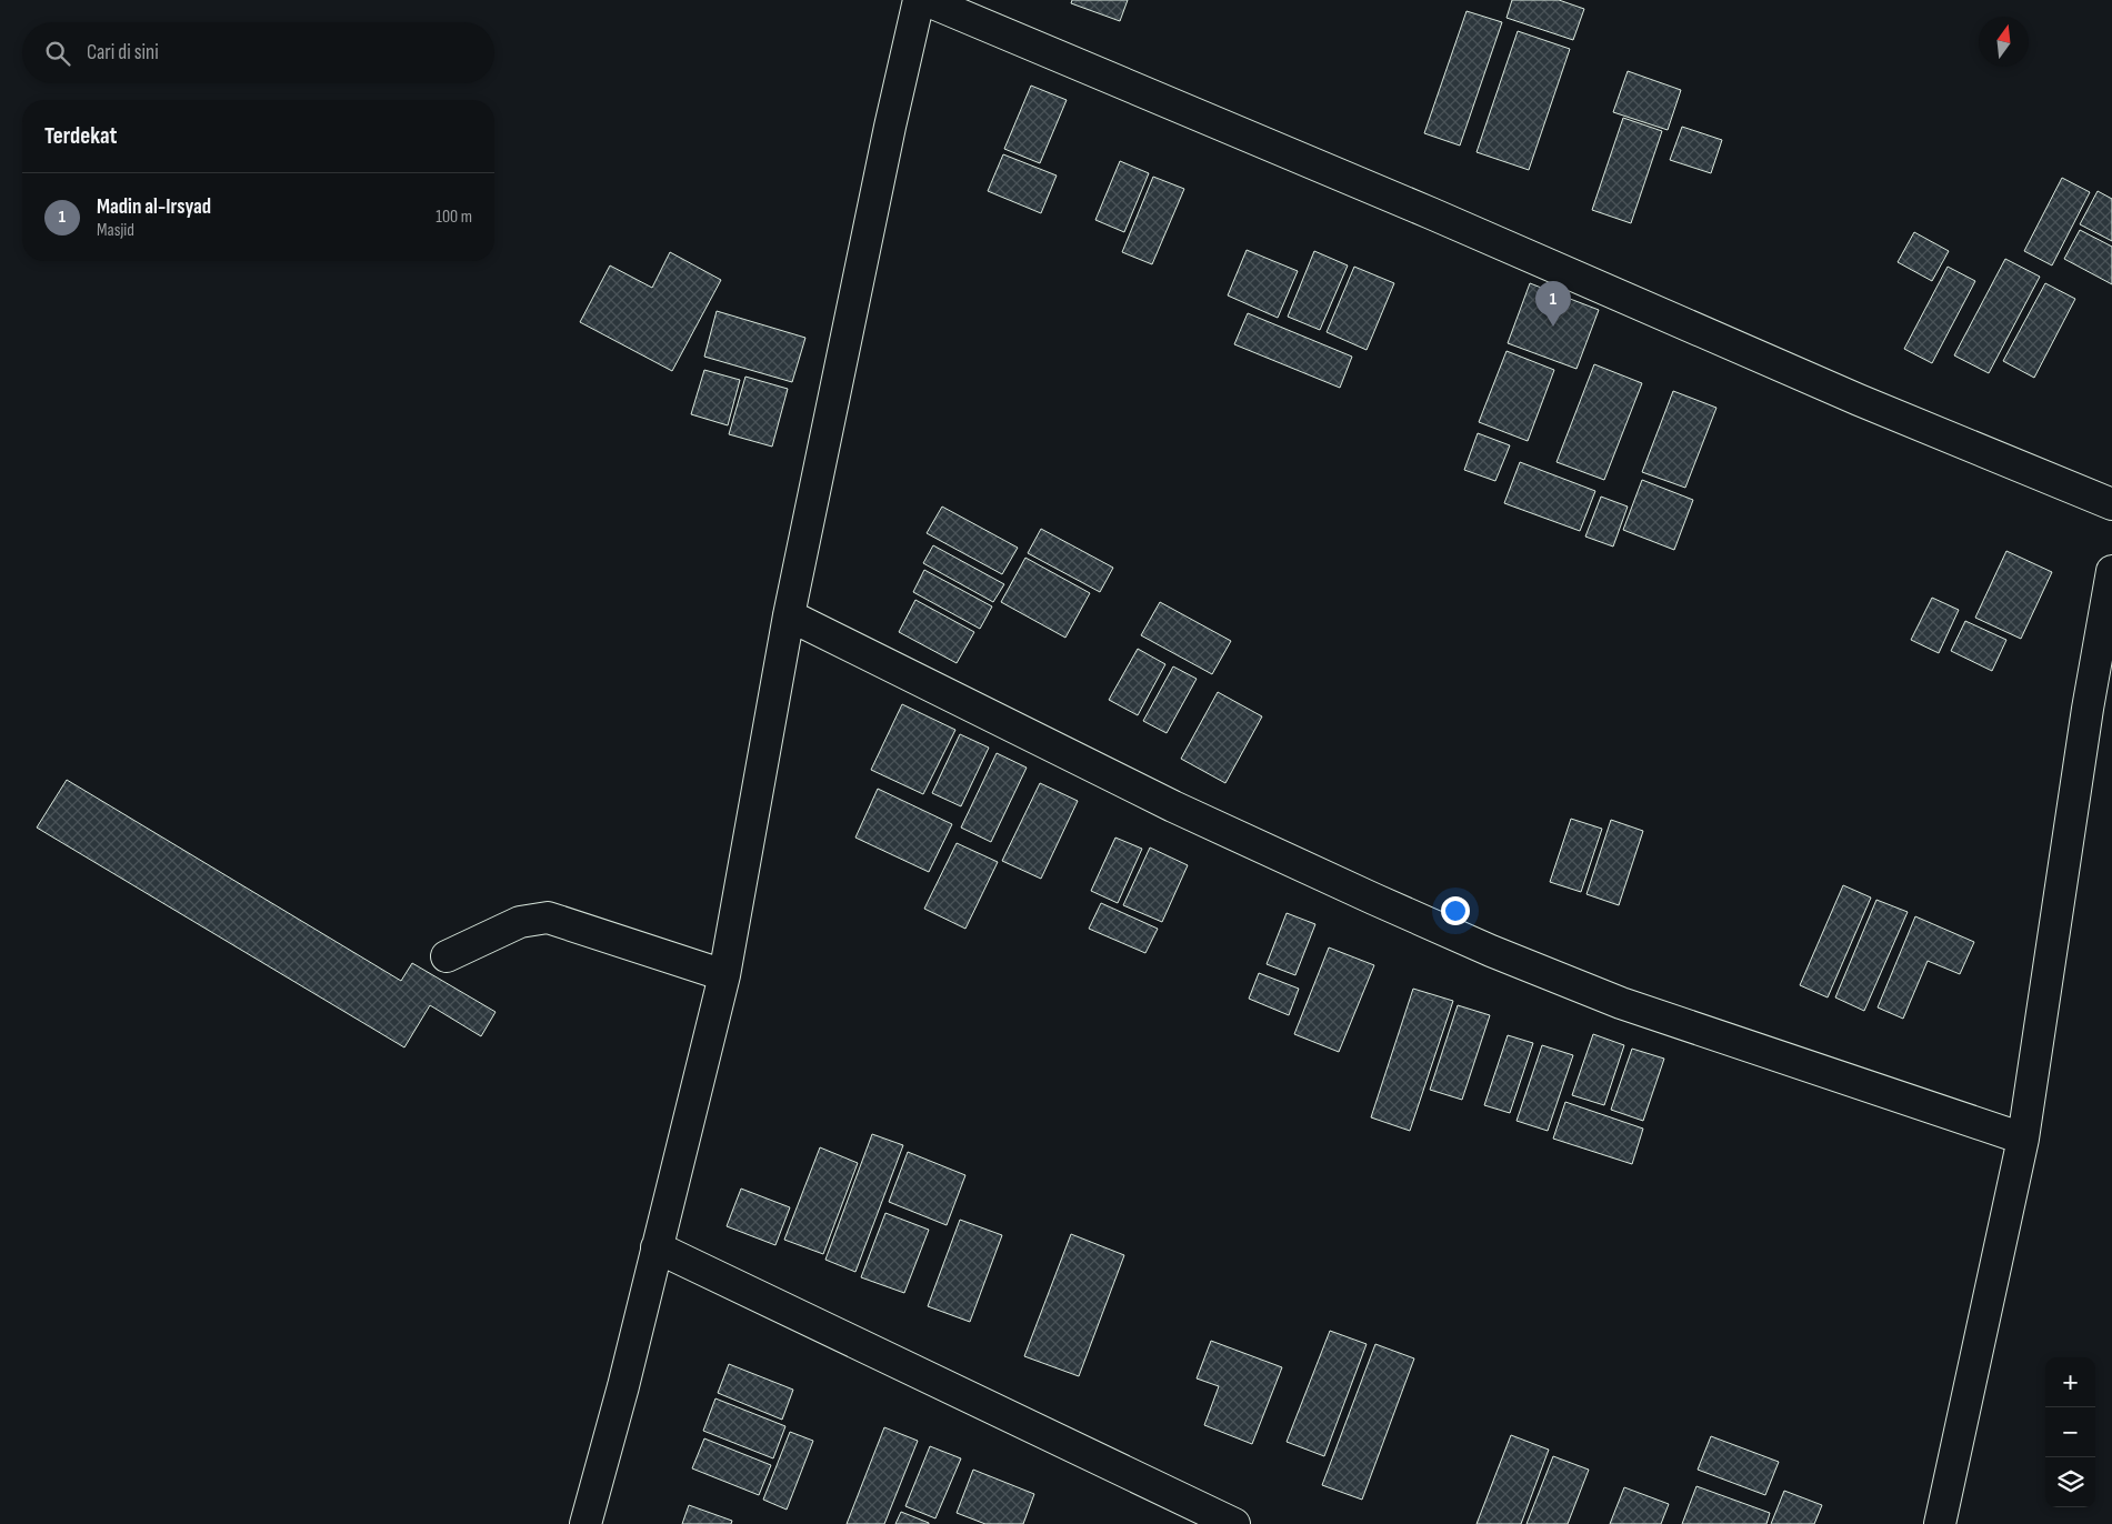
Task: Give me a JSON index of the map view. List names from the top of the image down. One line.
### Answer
{"north":"top","page":{"search":"Cari di sini","heading":"Terdekat","list":[{"mark":"1","name":"Madin al-Irsyad","note":"Masjid","value":"100 m"}],"pins":"1","map_buttons":["+","−"]}}
